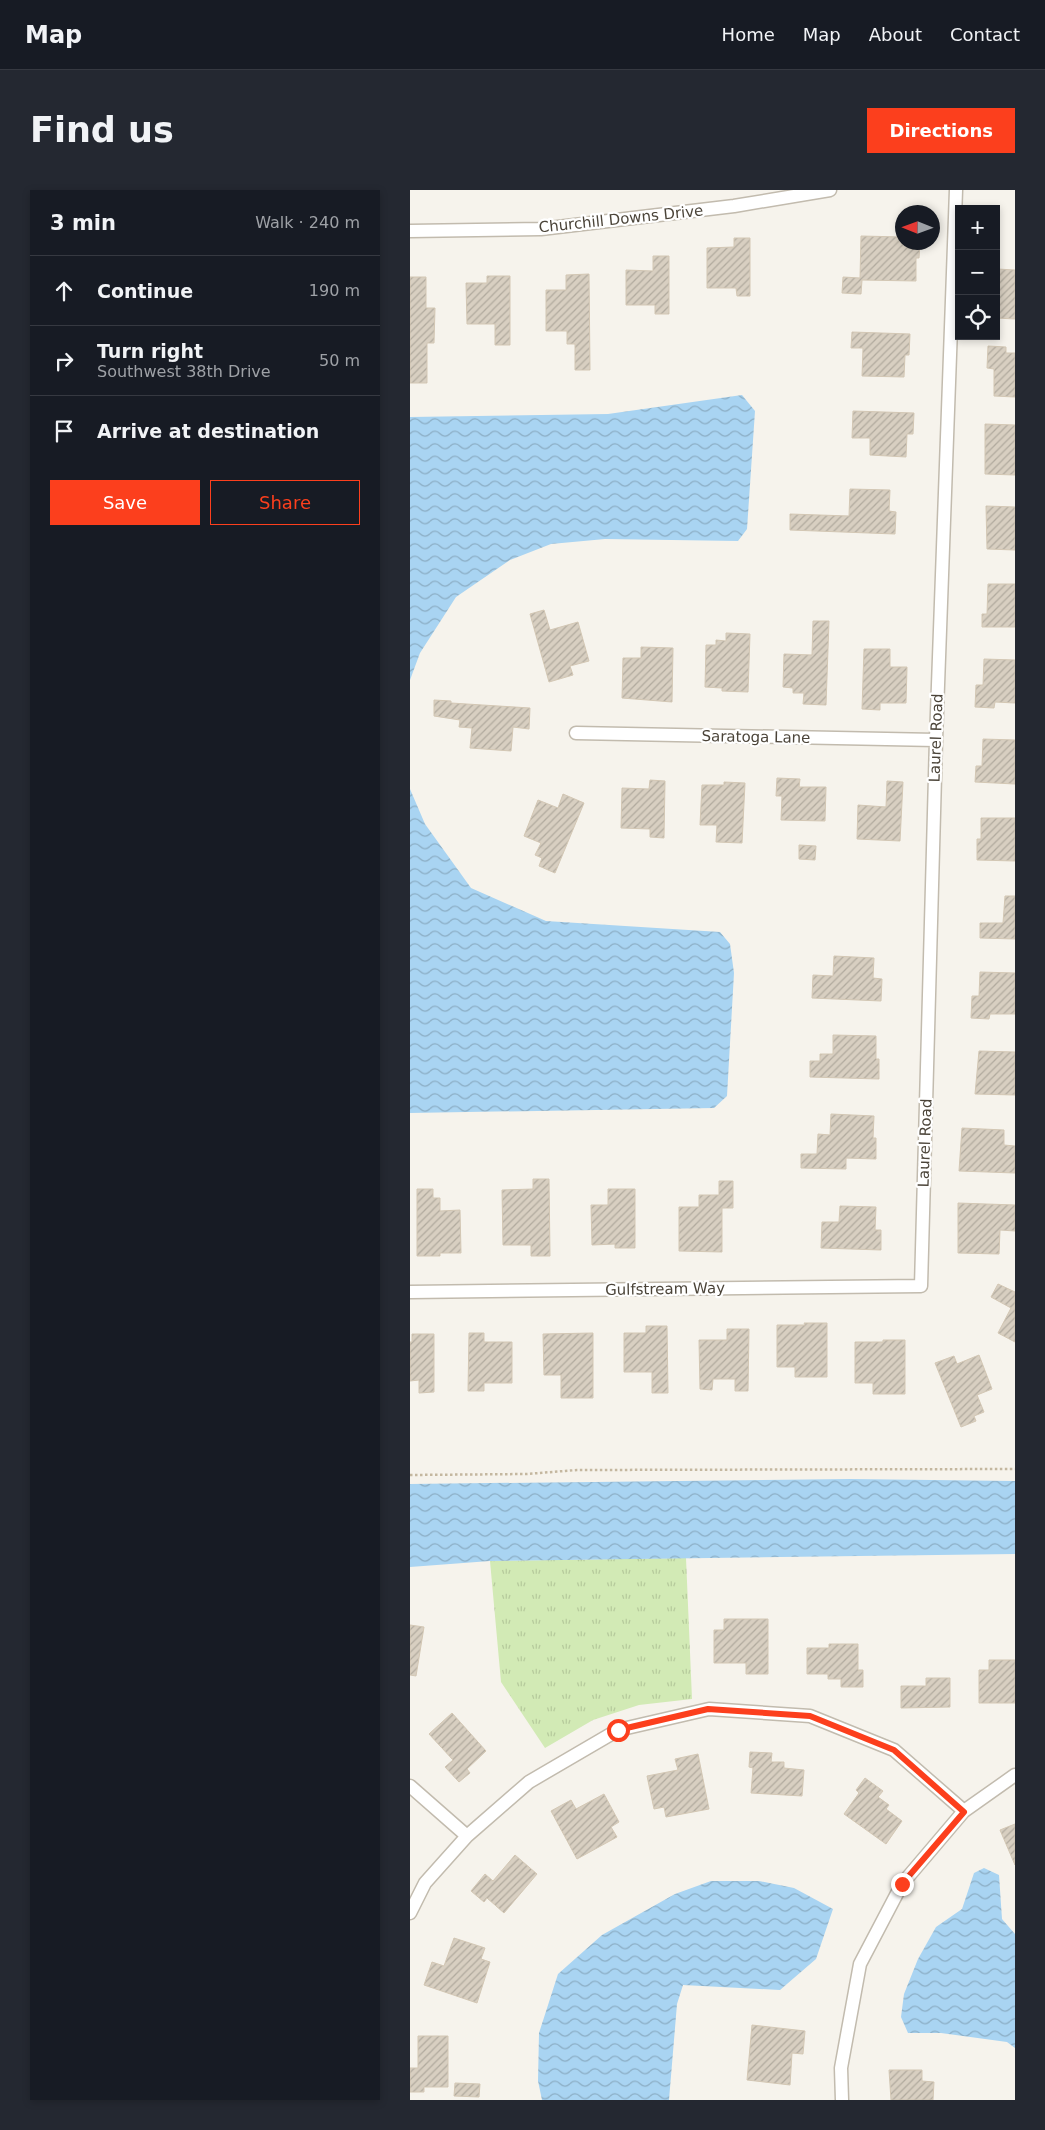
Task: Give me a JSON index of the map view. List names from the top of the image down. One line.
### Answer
{"streets":{"street":["Churchill Downs Drive","Saratoga Lane","Laurel Road","Gulfstream Way"]},"crossings":[["Saratoga Lane","Laurel Road"],["Laurel Road","Gulfstream Way"]],"north":"left","page":{"header":"Map","nav":["Home","Map","About","Contact"],"buttons":["Directions",["Save","Share"]],"title":"Find us","heading":["3 min","Walk · 240 m"],"map_buttons":["+","−"],"list":[["Continue","190 m"],["Turn right","Southwest 38th Drive","50 m"],"Arrive at destination"]}}
